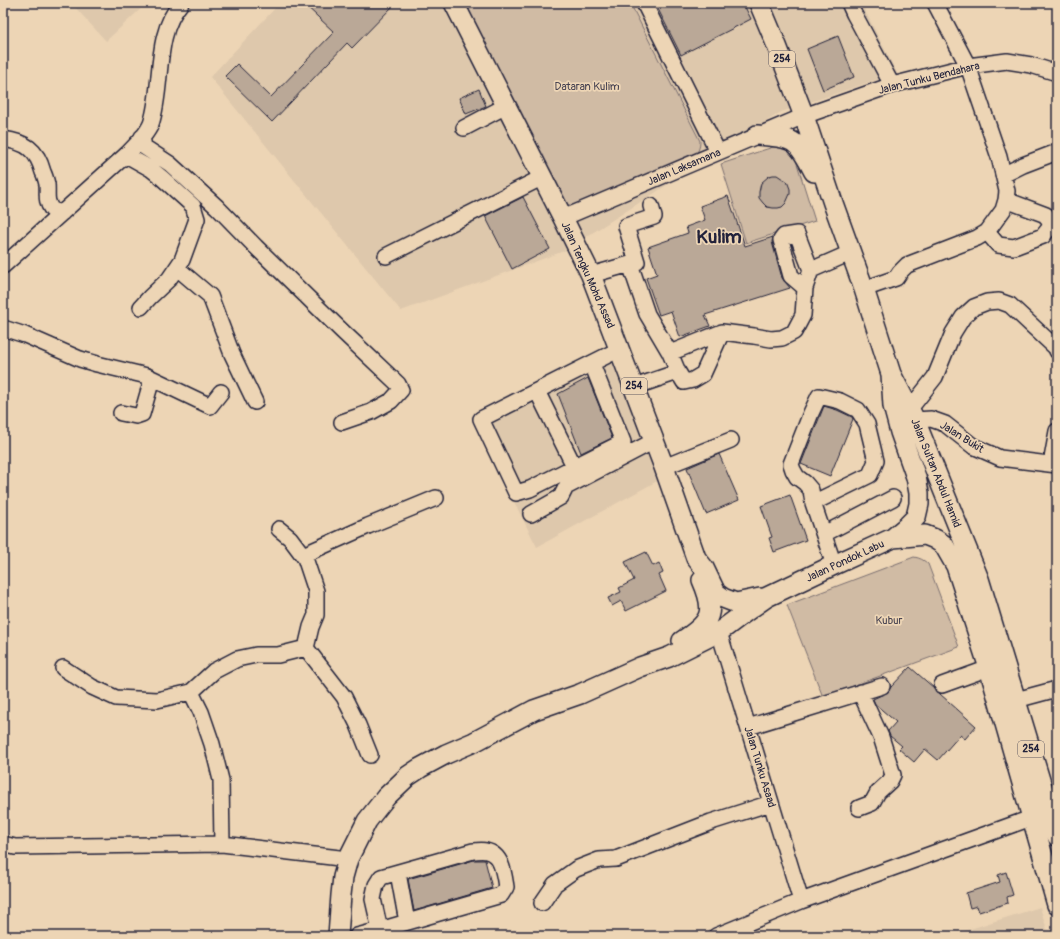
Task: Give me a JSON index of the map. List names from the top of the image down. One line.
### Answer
{"streets":{"main road":["254","Jalan Tengku Mohd Assad","Jalan Sultan Abdul Hamid","Jalan Pondok Labu"],"street":["Jalan Tunku Bendahara","Jalan Laksamana","Jalan Bukit","Jalan Tunku Asaad"]},"crossings":[["254","Jalan Tunku Bendahara"],["254","Jalan Laksamana"],["254","Jalan Sultan Abdul Hamid"],["Jalan Tunku Bendahara","Jalan Laksamana"],["Jalan Tunku Bendahara","Jalan Sultan Abdul Hamid"],["Jalan Laksamana","Jalan Tengku Mohd Assad"],["Jalan Laksamana","Jalan Sultan Abdul Hamid"],["Jalan Tengku Mohd Assad","Jalan Pondok Labu"],["Jalan Bukit","Jalan Sultan Abdul Hamid"],["Jalan Sultan Abdul Hamid","Jalan Pondok Labu"],["Jalan Pondok Labu","Jalan Tunku Asaad"]],"districts":["Kulim"],"parks":["Dataran Kulim","Kubur"]}
